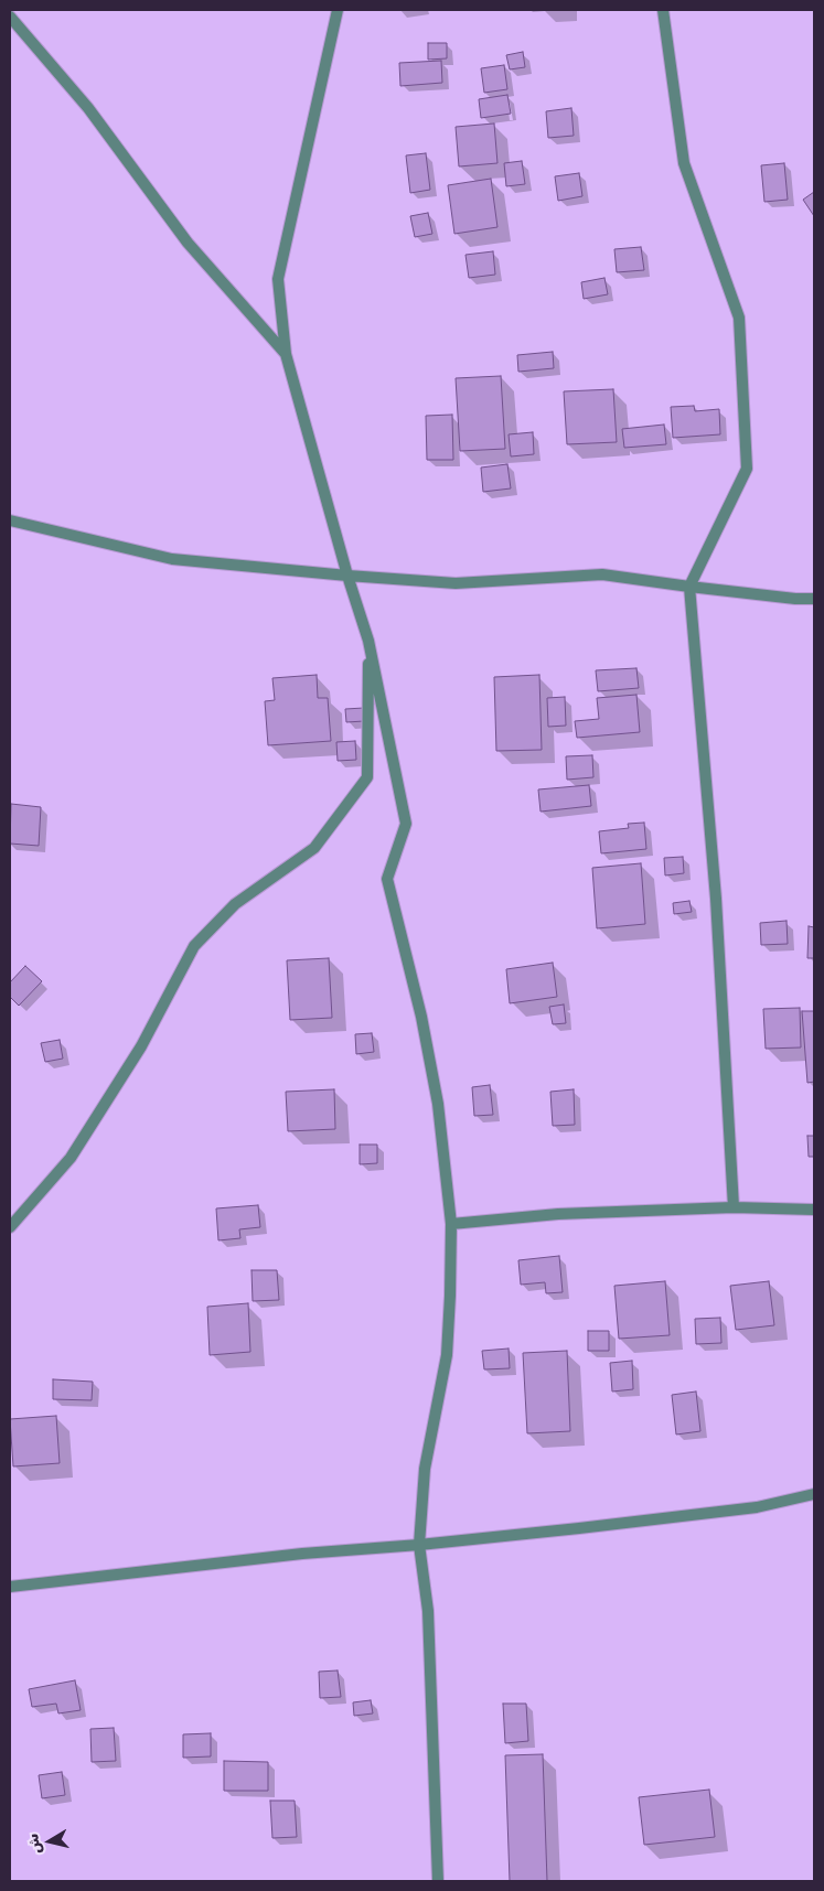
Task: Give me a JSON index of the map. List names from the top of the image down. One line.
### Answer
{"north":"left"}
